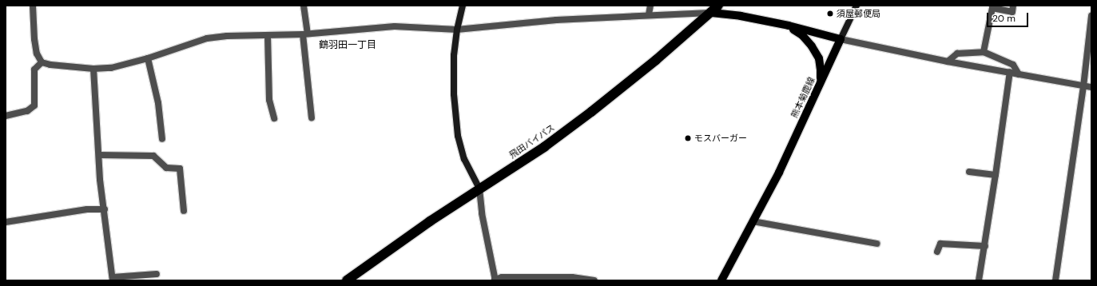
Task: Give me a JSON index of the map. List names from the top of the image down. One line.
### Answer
{"streets":{"highway":["飛田バイパス"],"main road":["熊本菊鹿線"]},"districts":["鶴羽田一丁目"],"places":["須屋郵便局","モスバーガー"],"scale_bar":"20 m"}
